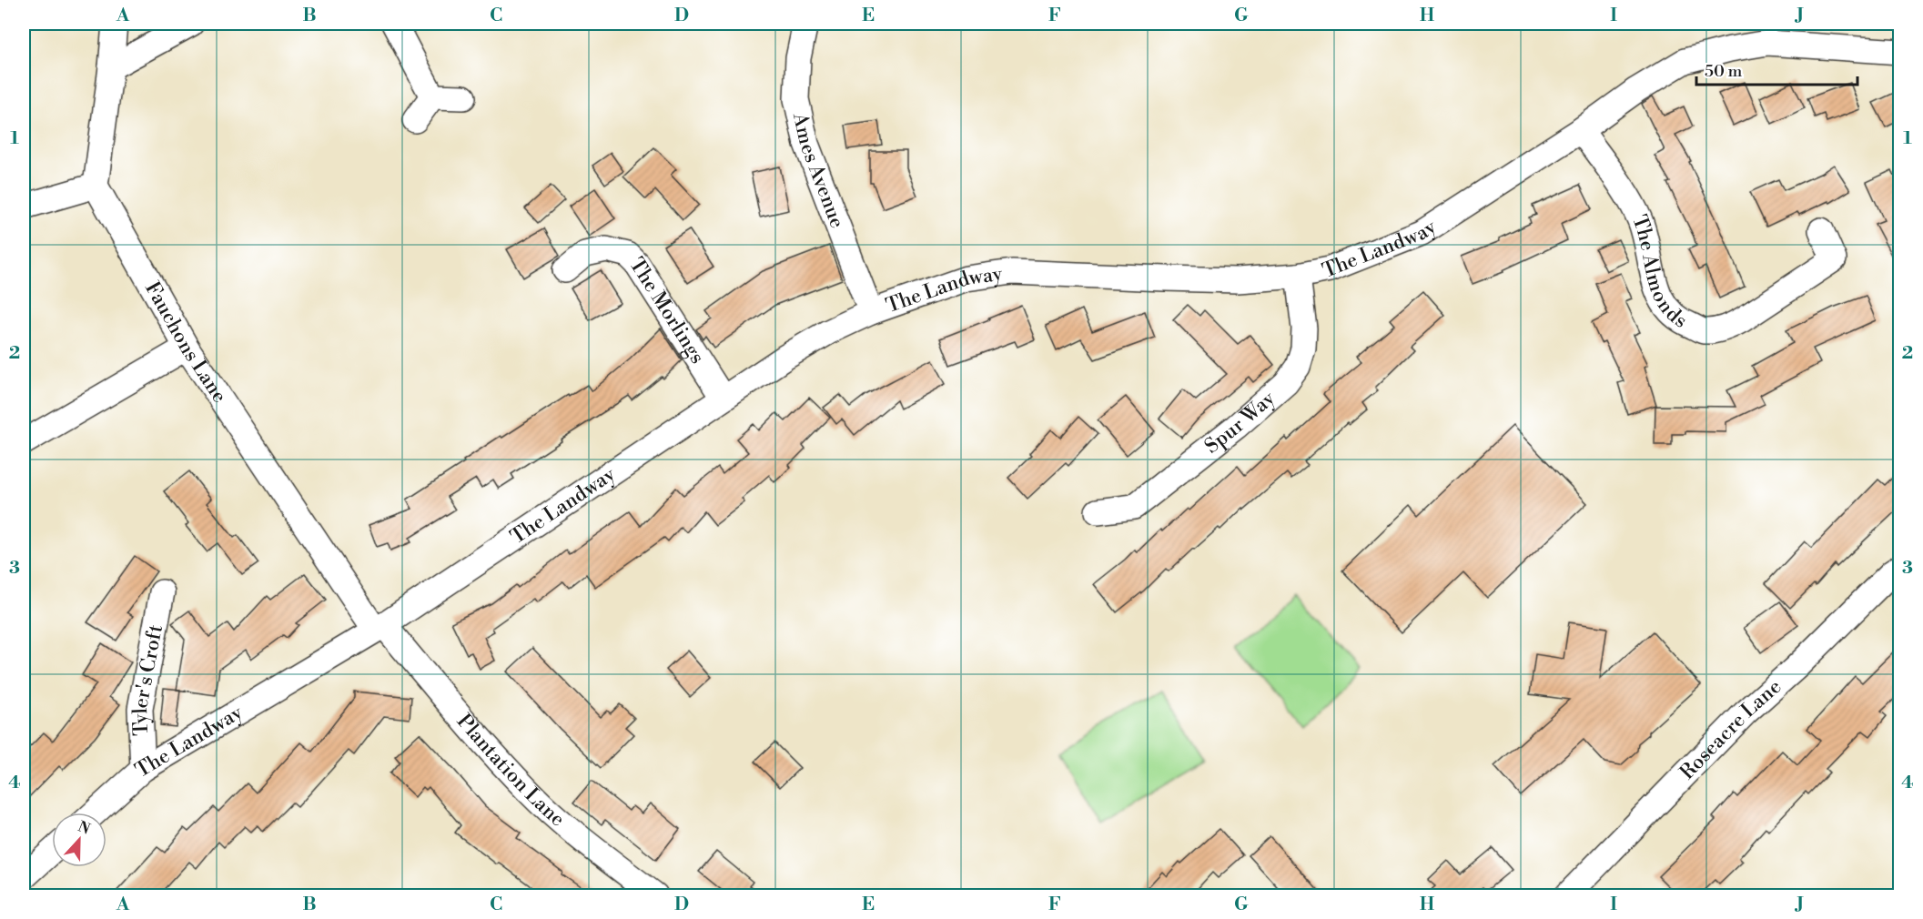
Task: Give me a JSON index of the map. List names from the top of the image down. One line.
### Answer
{"streets":{"street":["Ames Avenue","The Landway","The Almonds","The Morlings","Fauchons Lane","Spur Way","Tyler's Croft","Roseacre Lane","Plantation Lane"]},"crossings":[["Ames Avenue","The Landway"],["The Landway","The Almonds"],["The Landway","The Morlings"],["The Landway","Fauchons Lane"],["The Landway","Spur Way"],["The Landway","Tyler's Croft"],["The Landway","Plantation Lane"],["Fauchons Lane","Plantation Lane"]],"scale_bar":"50 m","north":"top","grid":{"columns":["A","B","C","D","E","F","G","H","I","J"],"rows":["1","2","3","4"]}}
